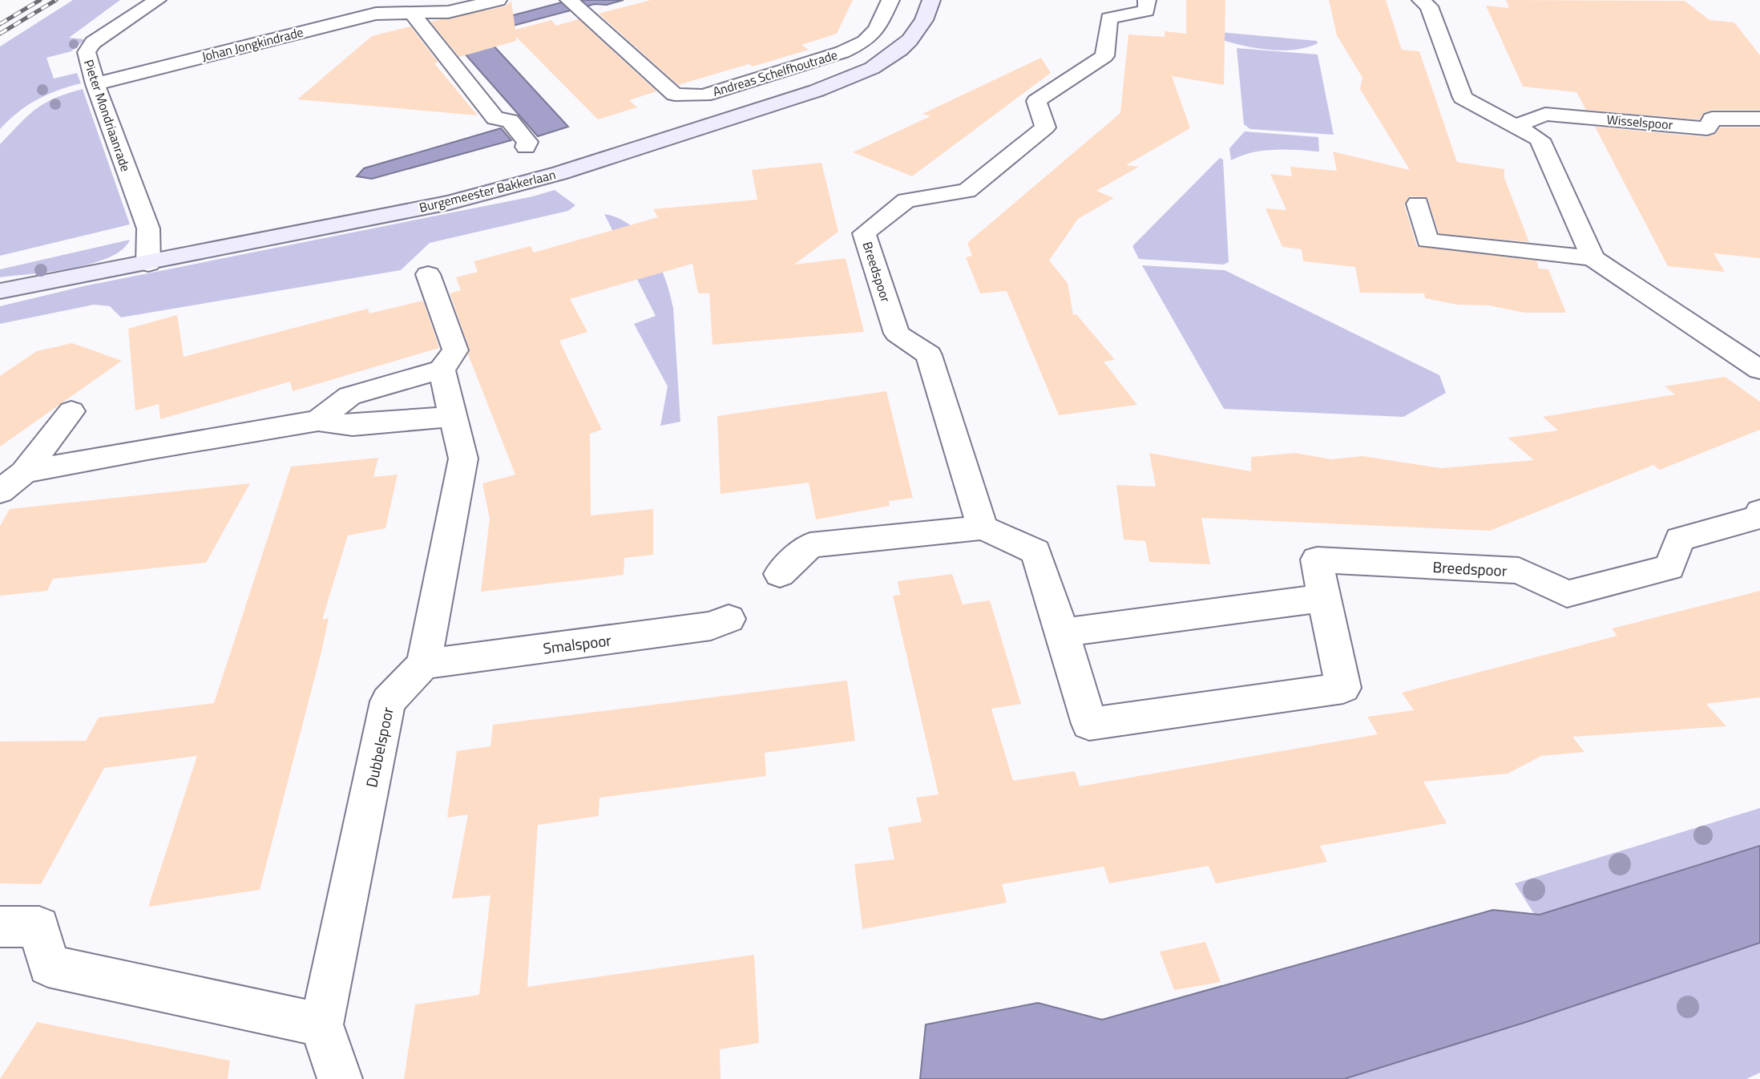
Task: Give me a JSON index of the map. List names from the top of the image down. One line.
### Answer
{"streets":{"street":["Johan Jongkindrade","Andreas Schelfhoutrade","Pieter Mondriaanrade","Wisselspoor","Burgemeester Bakkerlaan","Breedspoor","Smalspoor","Dubbelspoor"]},"crossings":[["Johan Jongkindrade","Pieter Mondriaanrade"],["Pieter Mondriaanrade","Burgemeester Bakkerlaan"],["Smalspoor","Dubbelspoor"]]}
